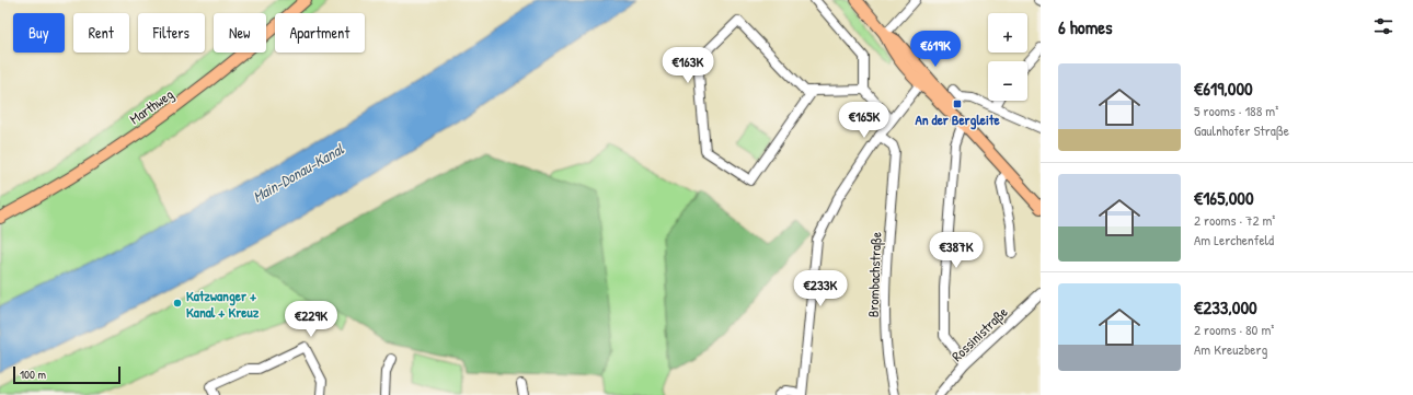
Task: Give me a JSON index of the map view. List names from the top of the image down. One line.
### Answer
{"streets":{"main road":["Marthweg"],"street":["Brombachstraße","Rossinistraße"]},"water":["Main-Donau-Kanal"],"places":{"transit":["An der Bergleite"],"other":["Katzwanger + Kanal + Kreuz"]},"scale_bar":"100 m","page":{"heading":"6 homes","map_buttons":["+","−"],"chip":["Buy","Rent","Filters","New","Apartment"],"price":["€619K","€163K","€165K","€387K","€233K","€229K"],"list":[{"name":"€619,000","note":"5 rooms · 188 m² · Gaulnhofer Straße"},{"name":"€165,000","note":"2 rooms · 72 m² · Am Lerchenfeld"},{"name":"€233,000","note":"2 rooms · 80 m² · Am Kreuzberg"}],"scale":"100 m"}}
